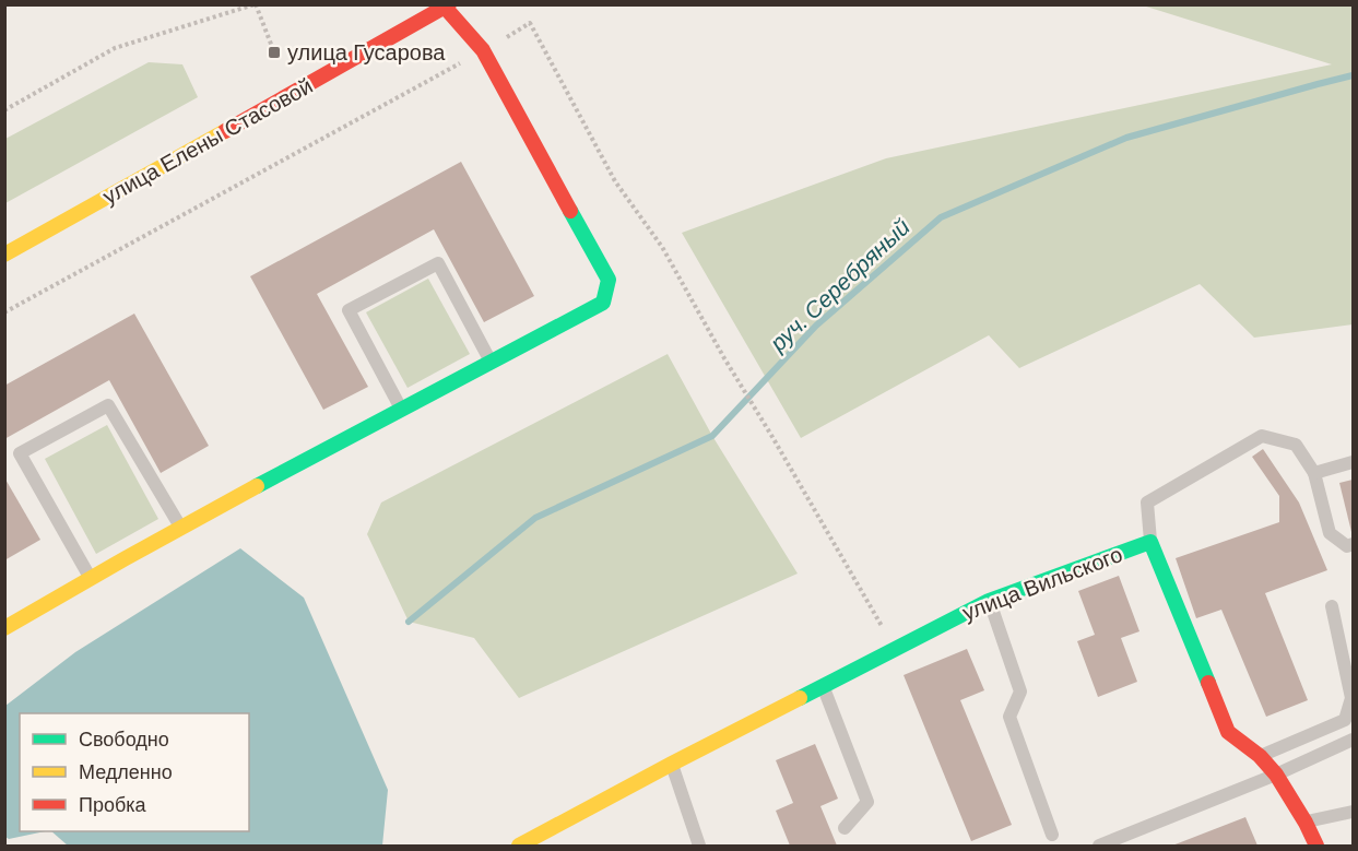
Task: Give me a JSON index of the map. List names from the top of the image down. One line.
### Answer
{"streets":{"street":["улица Елены Стасовой","улица Вильского"]},"water":["руч. Серебряный"],"places":{"transit":["улица Гусарова"]},"legend":["Свободно","Медленно","Пробка"]}
